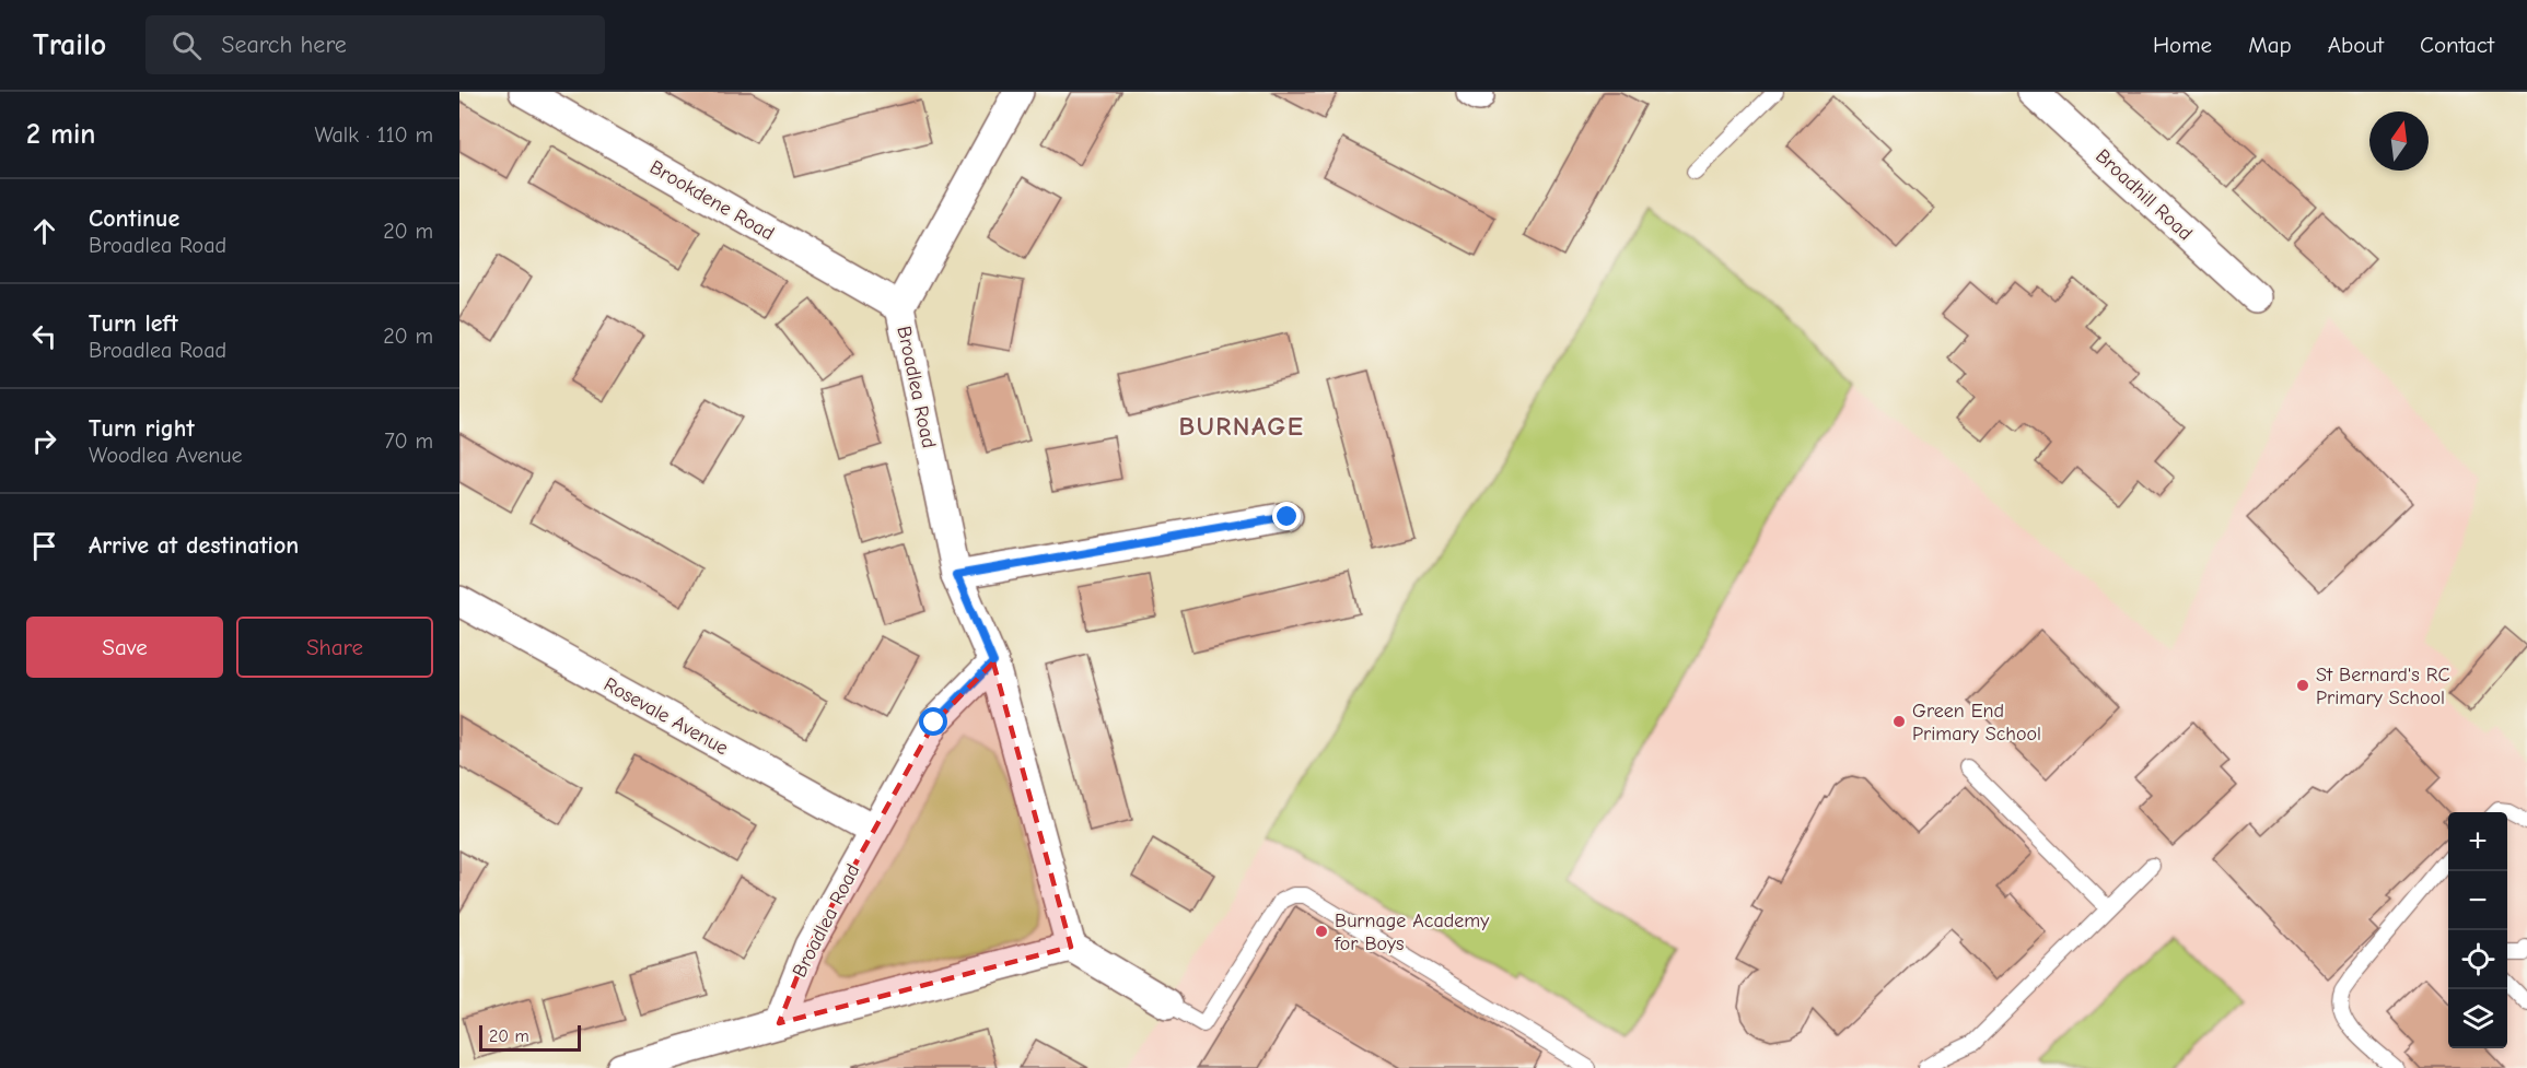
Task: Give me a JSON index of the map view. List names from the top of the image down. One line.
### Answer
{"streets":{"street":["Broadhill Road","Brookdene Road","Broadlea Road","Rosevale Avenue"]},"crossings":[["Brookdene Road","Broadlea Road"],["Broadlea Road","Rosevale Avenue"]],"districts":["BURNAGE"],"places":["St Bernard's RC Primary School","Green End Primary School","Burnage Academy for Boys"],"scale_bar":"20 m","north":"top","page":{"header":"Trailo","search":"Search here","nav":["Home","Map","About","Contact"],"heading":["2 min","Walk · 110 m"],"list":[["Continue","Broadlea Road","20 m"],["Turn left","Broadlea Road","20 m"],["Turn right","Woodlea Avenue","70 m"],"Arrive at destination"],"buttons":["Save","Share"],"map_buttons":["+","−"],"scale":"20 m"}}
